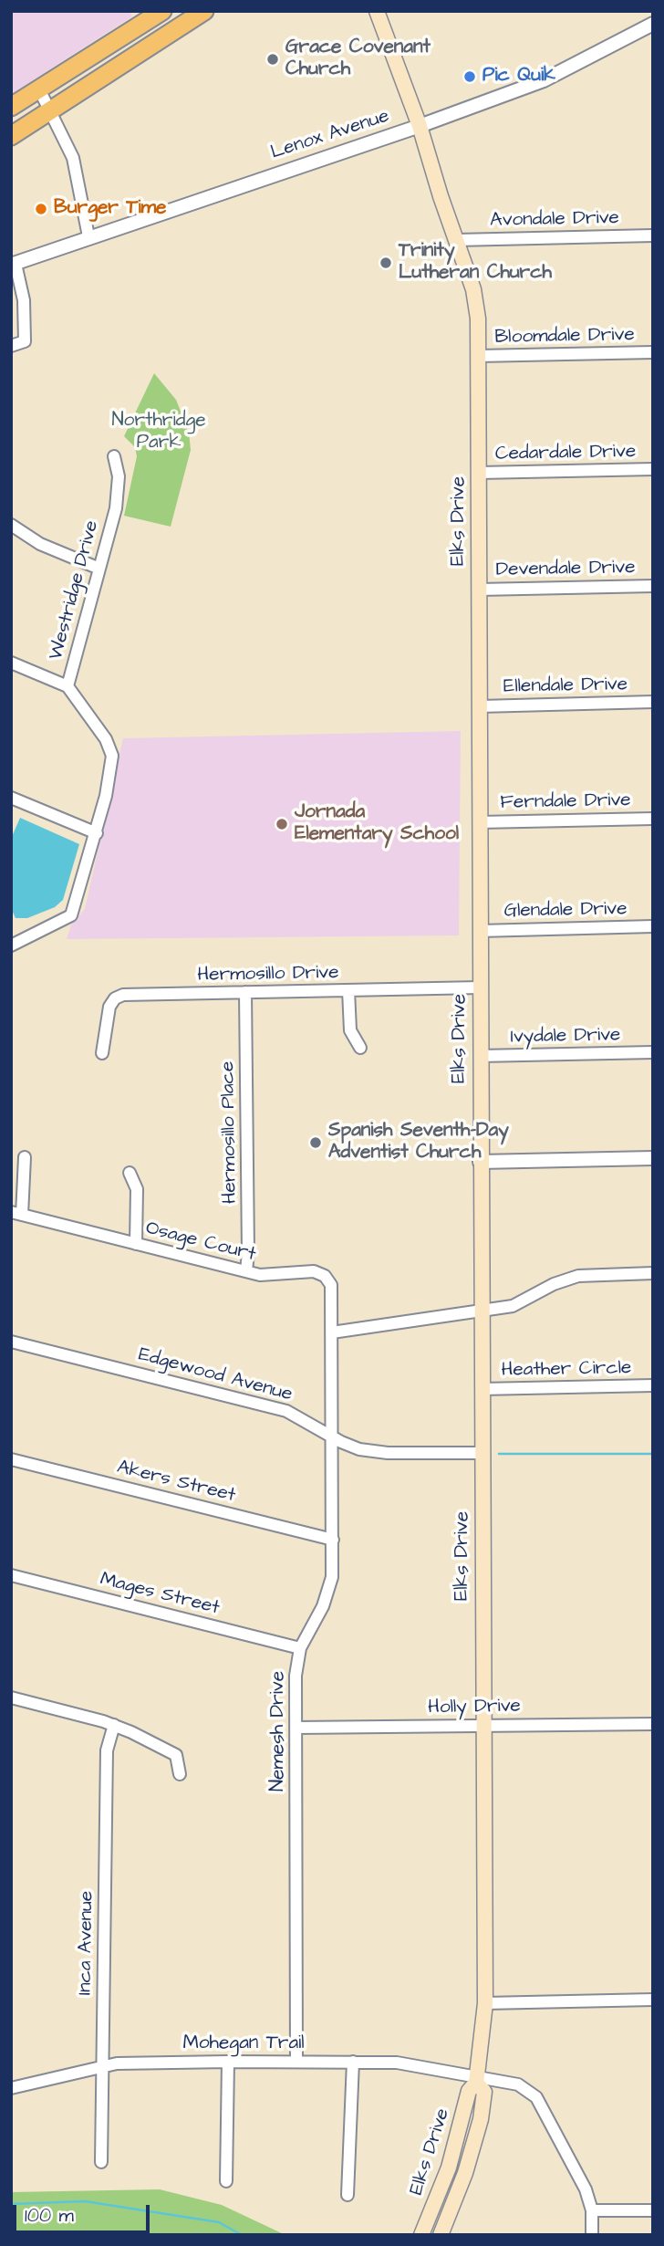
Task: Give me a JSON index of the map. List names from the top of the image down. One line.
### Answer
{"streets":{"main road":["Elks Drive"],"street":["Lenox Avenue","Avondale Drive","Bloomdale Drive","Cedardale Drive","Devendale Drive","Westridge Drive","Ellendale Drive","Ferndale Drive","Glendale Drive","Hermosillo Drive","Ivydale Drive","Hermosillo Place","Osage Court","Heather Circle","Edgewood Avenue","Akers Street","Mages Street","Holly Drive","Nemesh Drive","Inca Avenue","Mohegan Trail"]},"crossings":[["Lenox Avenue","Elks Drive"],["Avondale Drive","Elks Drive"],["Bloomdale Drive","Elks Drive"],["Cedardale Drive","Elks Drive"],["Elks Drive","Devendale Drive"],["Elks Drive","Ellendale Drive"],["Elks Drive","Ferndale Drive"],["Elks Drive","Glendale Drive"],["Elks Drive","Hermosillo Drive"],["Elks Drive","Ivydale Drive"],["Elks Drive","Heather Circle"],["Elks Drive","Edgewood Avenue"],["Elks Drive","Holly Drive"],["Elks Drive","Mohegan Trail"],["Hermosillo Drive","Hermosillo Place"],["Hermosillo Place","Osage Court"],["Osage Court","Nemesh Drive"],["Edgewood Avenue","Nemesh Drive"],["Akers Street","Nemesh Drive"],["Mages Street","Nemesh Drive"],["Holly Drive","Nemesh Drive"],["Nemesh Drive","Mohegan Trail"],["Inca Avenue","Mohegan Trail"]],"parks":["Northridge Park"],"places":["Grace Covenant Church","Pic Quik","Burger Time","Trinity Lutheran Church","Jornada Elementary School","Spanish Seventh-Day Adventist Church"],"scale_bar":"100 m"}
